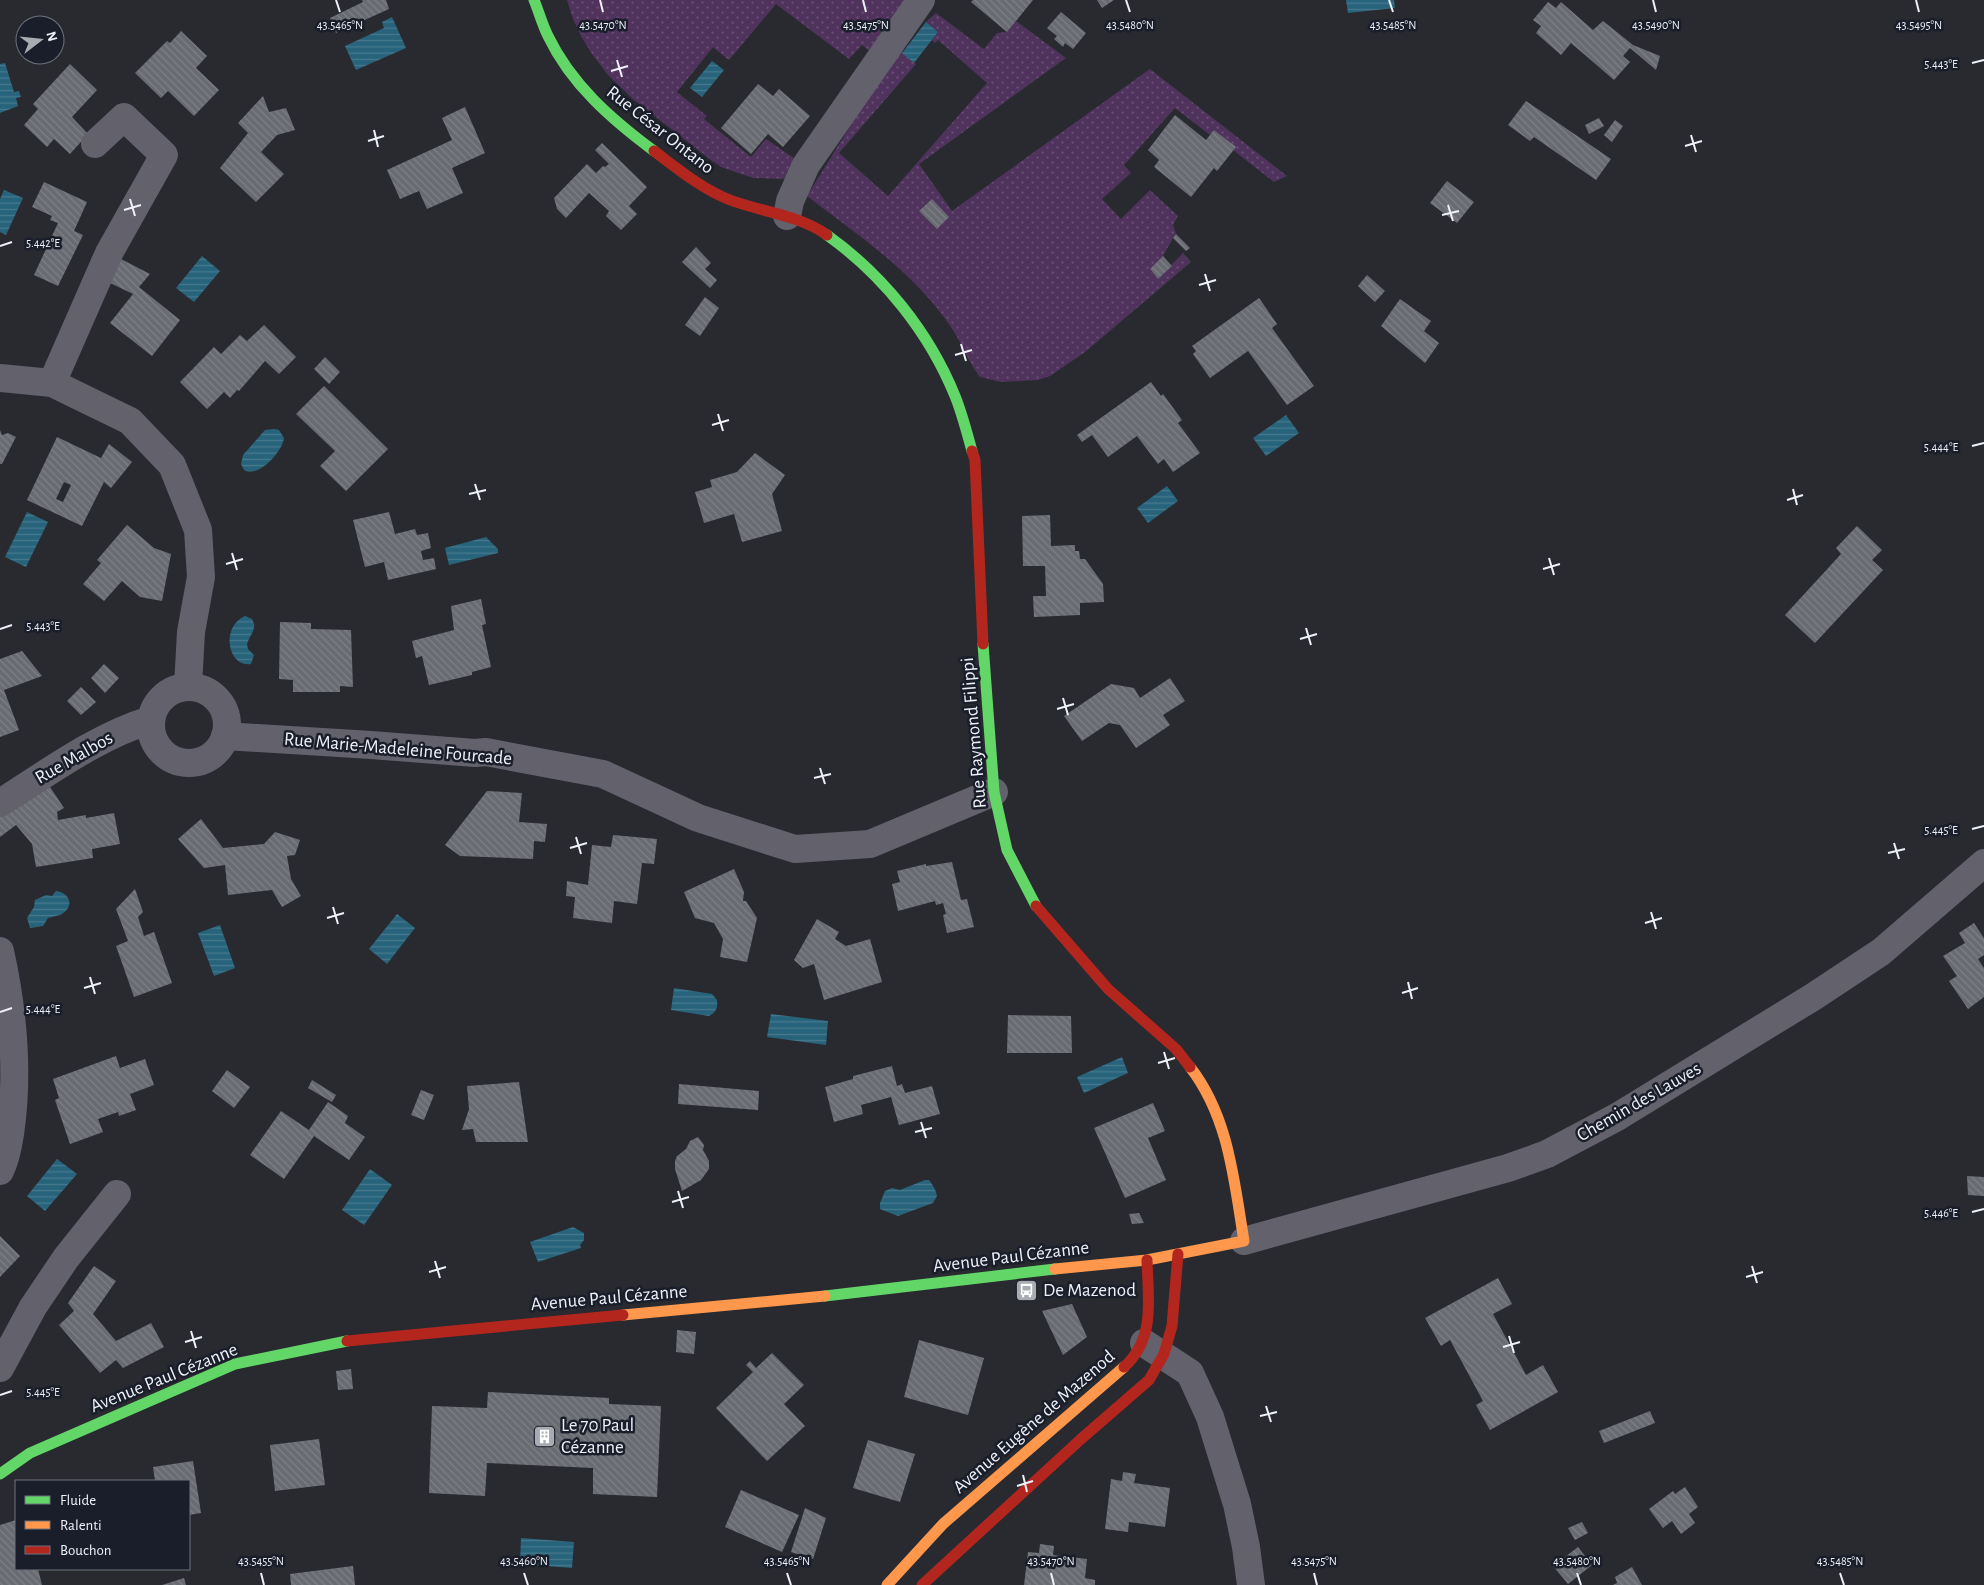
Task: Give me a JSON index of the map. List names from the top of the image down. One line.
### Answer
{"streets":{"street":["Rue César Ontano","Rue Raymond Filippi","Rue Marie-Madeleine Fourcade","Rue Malbos","Chemin des Lauves","Avenue Paul Cézanne","Avenue Eugène de Mazenod"]},"crossings":[["Rue César Ontano","Rue Raymond Filippi"],["Rue Raymond Filippi","Rue Marie-Madeleine Fourcade"],["Rue Raymond Filippi","Chemin des Lauves"],["Rue Raymond Filippi","Avenue Paul Cézanne"],["Rue Marie-Madeleine Fourcade","Rue Malbos"],["Chemin des Lauves","Avenue Paul Cézanne"],["Avenue Paul Cézanne","Avenue Eugène de Mazenod"]],"places":{"bus stop":["De Mazenod"],"building":["Le 70 Paul Cézanne"]},"legend":["Fluide","Ralenti","Bouchon"],"north":"right","coordinates":["43.5465°N","43.5470°N","43.5475°N","43.5480°N","43.5485°N","43.5490°N","43.5495°N","5.443°E","5.442°E","5.444°E","5.445°E","5.446°E","43.5455°N","43.5460°N"]}
